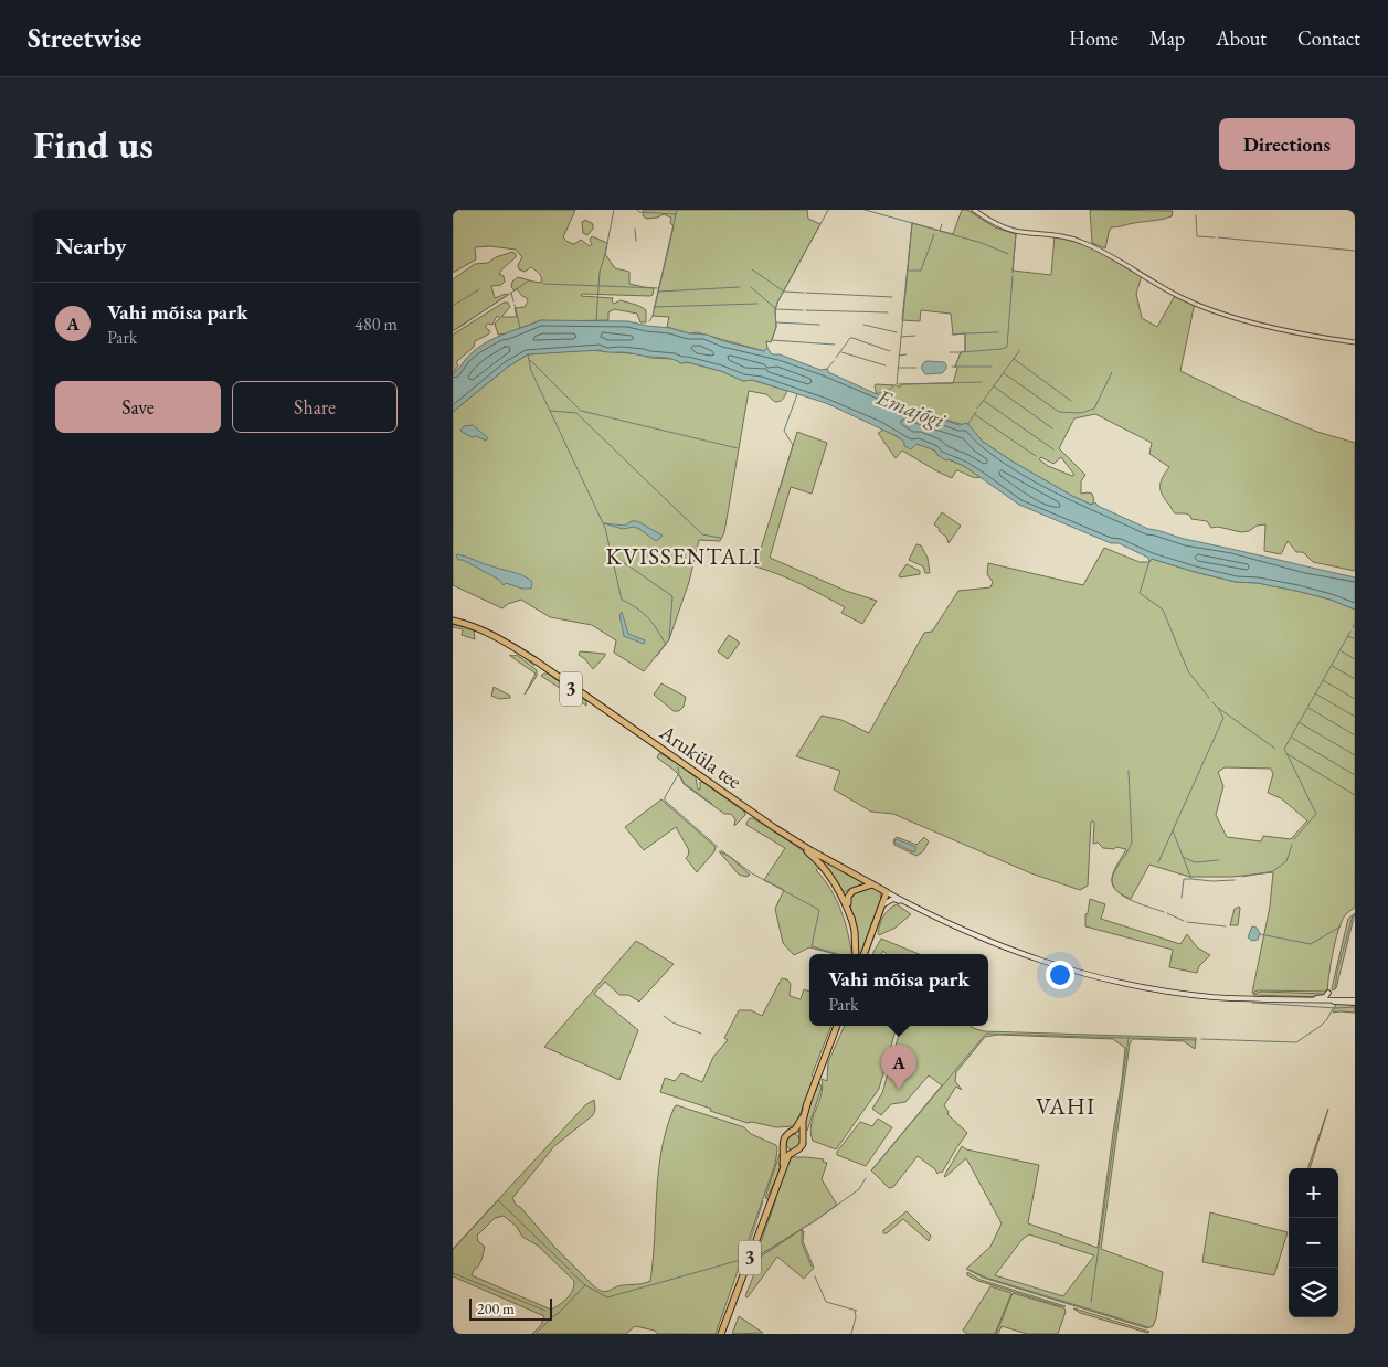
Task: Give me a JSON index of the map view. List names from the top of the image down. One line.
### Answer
{"streets":{"highway":["3","Aruküla tee"]},"crossings":[["3","Aruküla tee"]],"districts":["KVISSENTALI","VAHI"],"water":["Emajõgi"],"scale_bar":"200 m","page":{"header":"Streetwise","nav":["Home","Map","About","Contact"],"buttons":["Directions",["Save","Share"]],"title":"Find us","heading":"Nearby","list":[{"mark":"A","name":"Vahi mõisa park","note":"Park","value":"480 m"}],"popup":["Vahi mõisa park","Park"],"pins":"A","map_buttons":["+","−"],"scale":"200 m"}}
